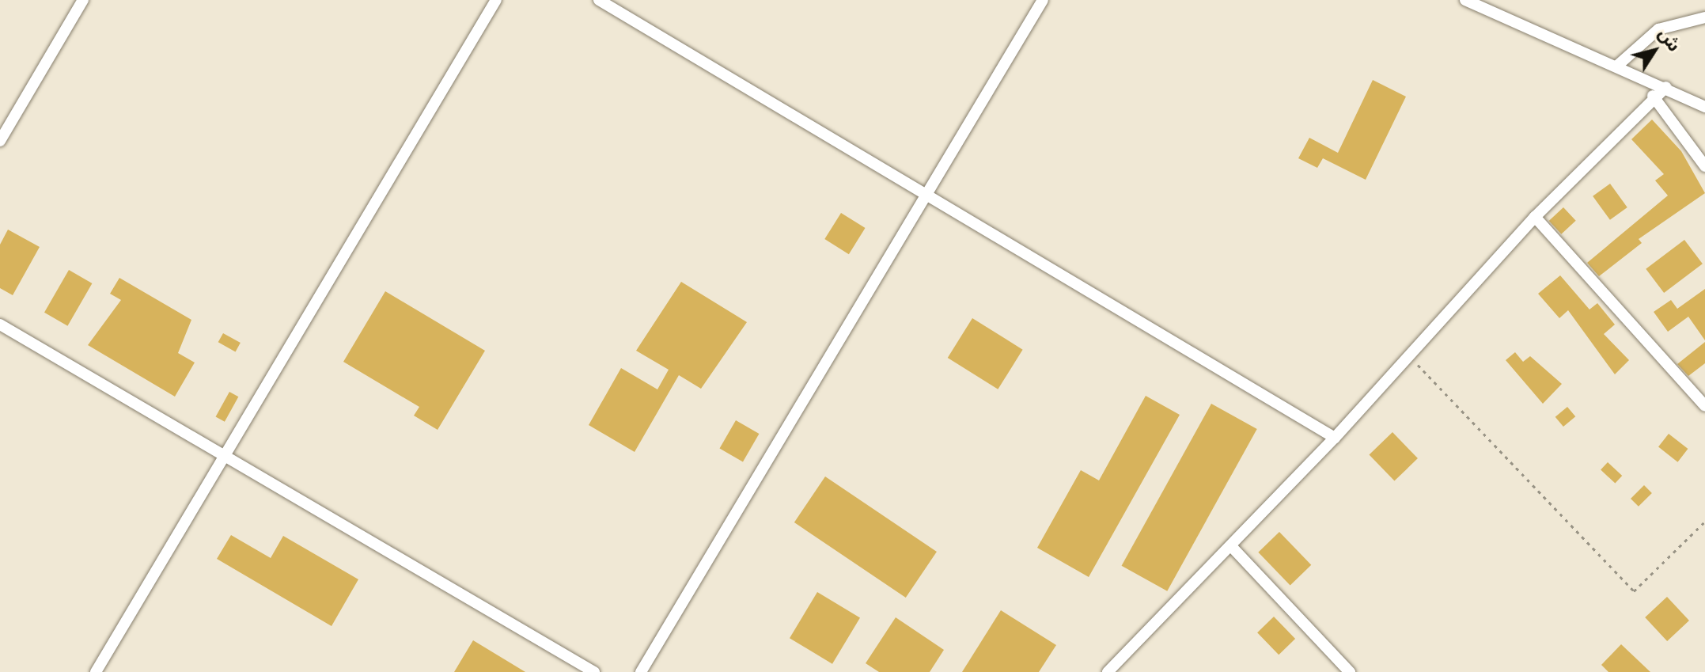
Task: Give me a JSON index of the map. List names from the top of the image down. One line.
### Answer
{"north":"top right"}
